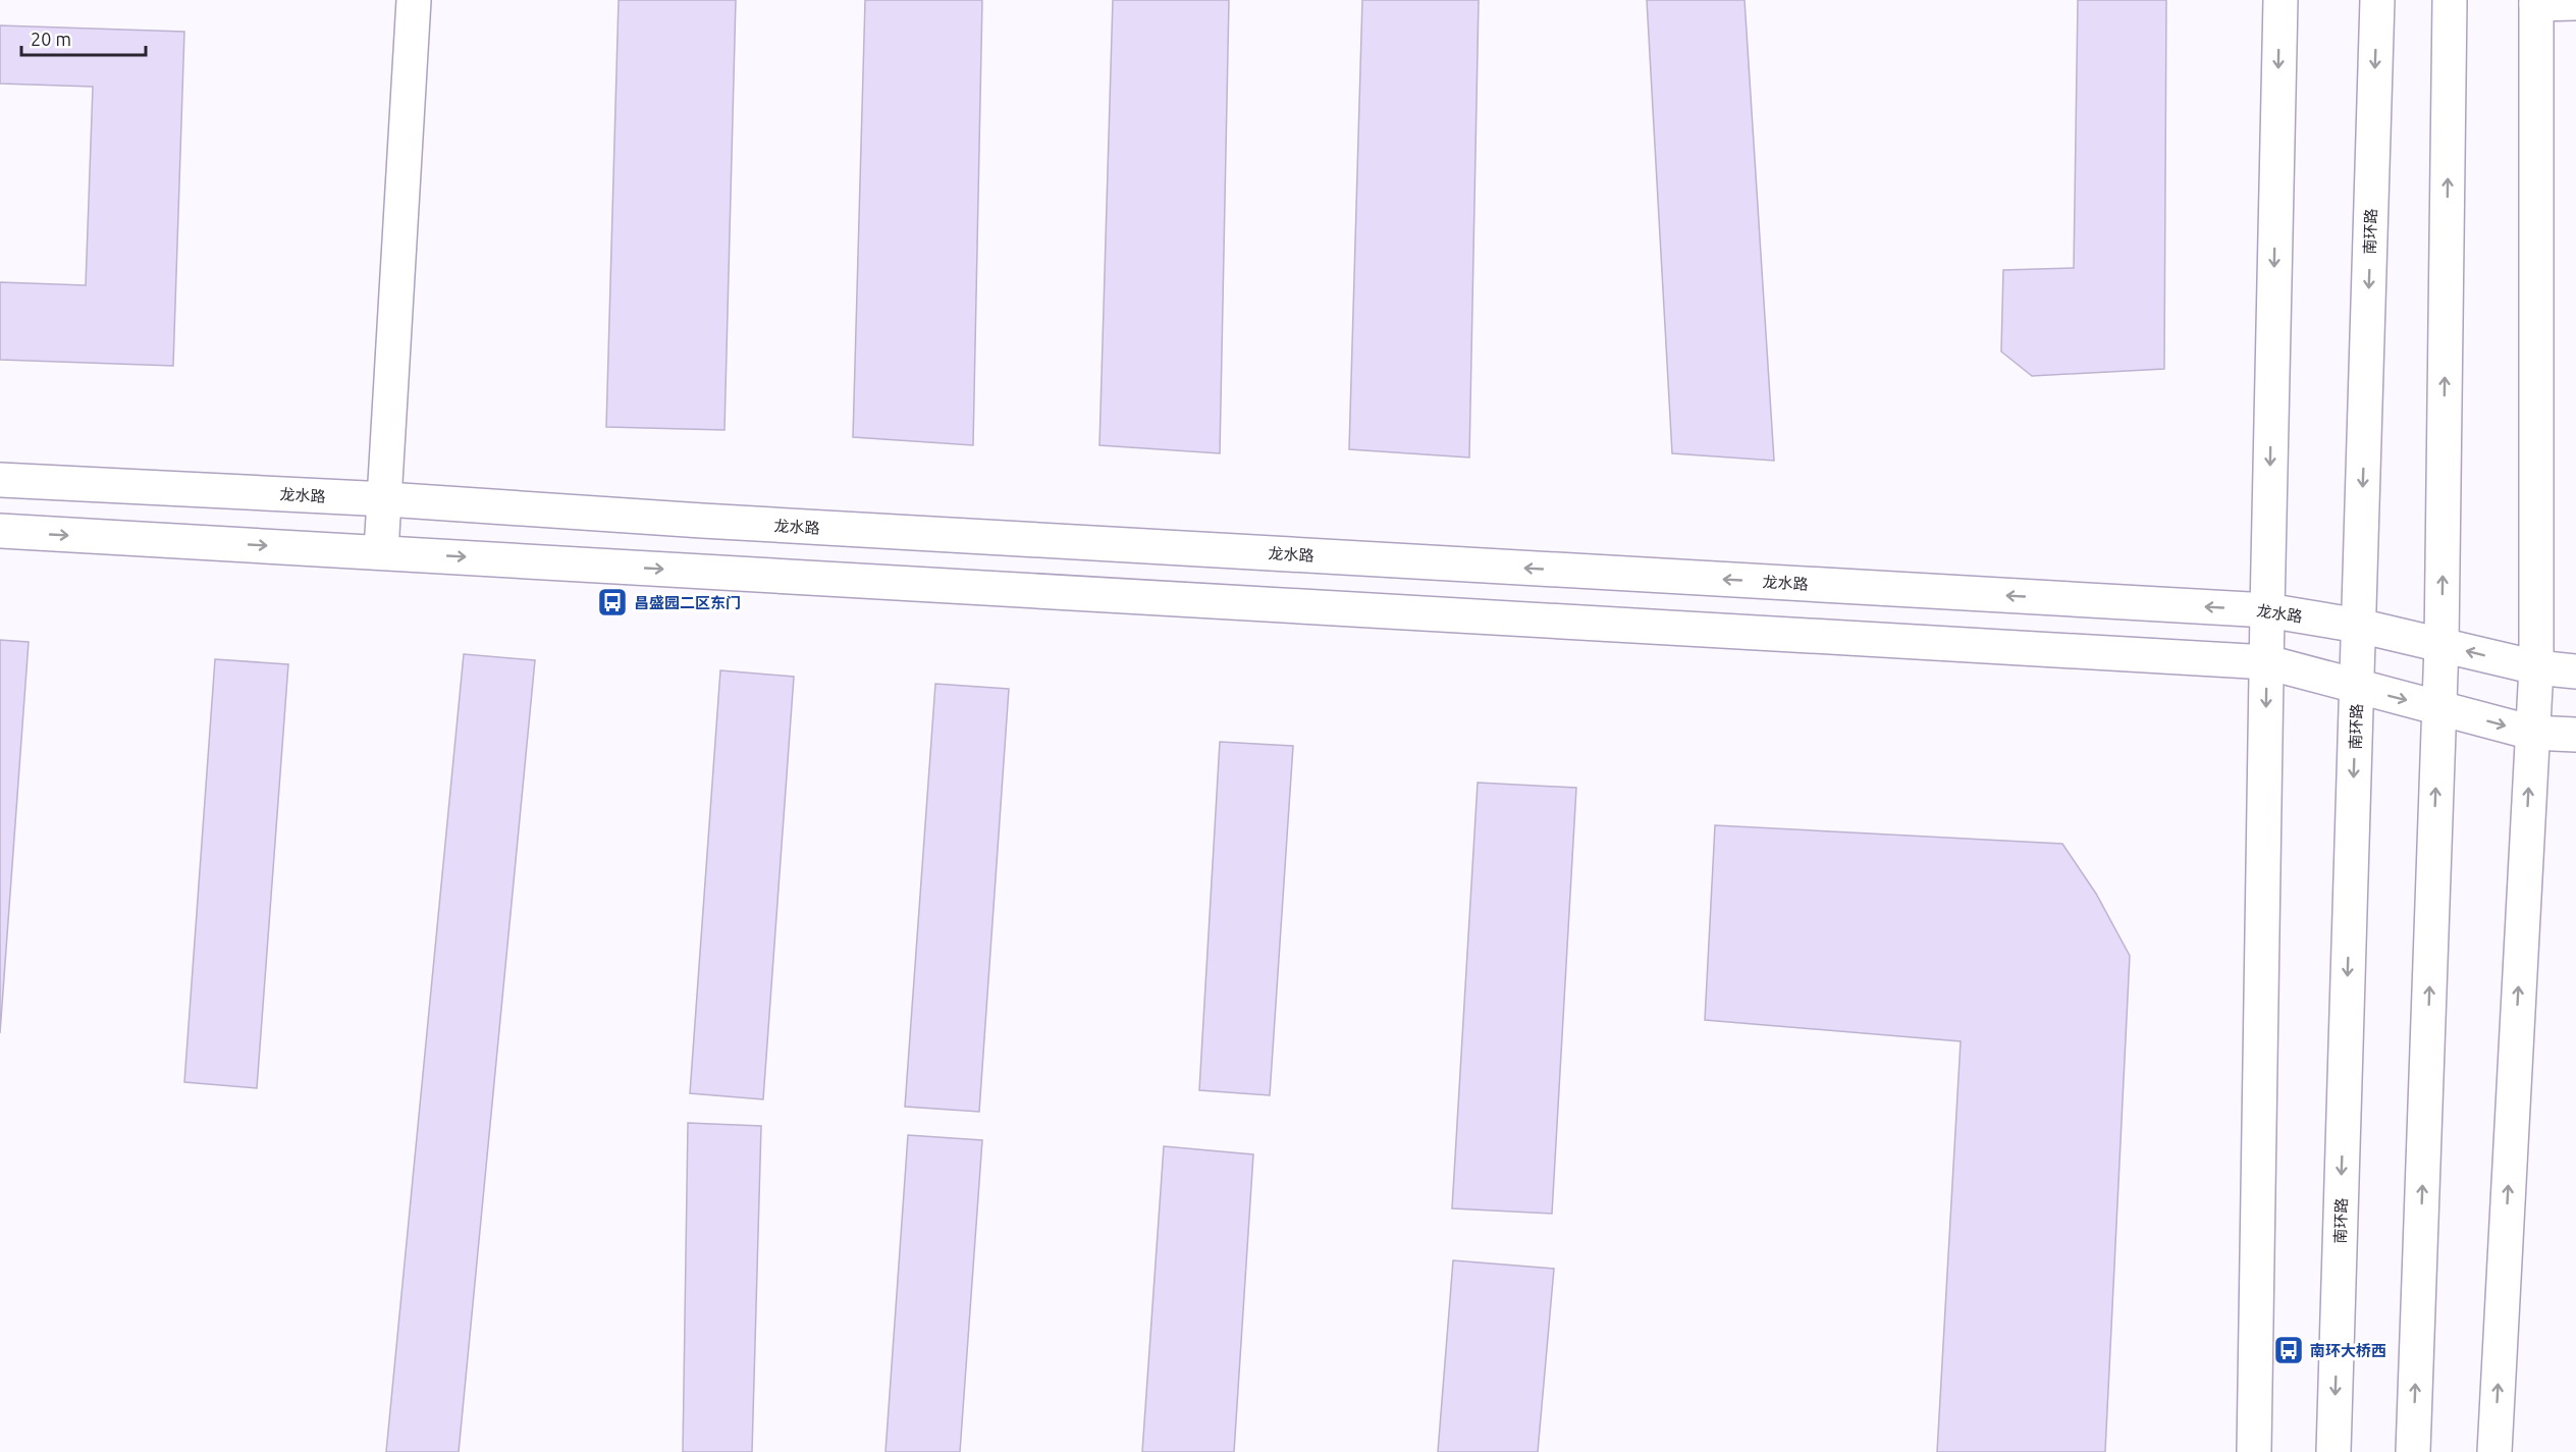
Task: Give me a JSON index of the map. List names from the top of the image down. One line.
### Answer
{"streets":{"street":["南环路","龙水路"]},"crossings":[["南环路","龙水路"]],"places":{"bus stop":["昌盛园二区东门","南环大桥西"]},"scale_bar":"20 m"}
